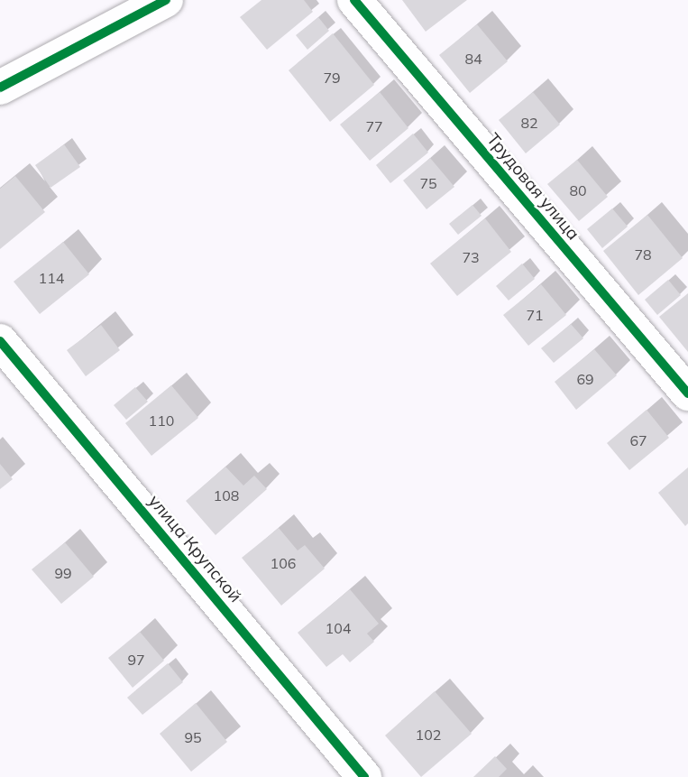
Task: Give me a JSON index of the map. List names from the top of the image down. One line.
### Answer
{"streets":{"street":["Трудовая улица","улица Крупской"]},"house_numbers":["84","79","82","77","75","80","78","73","114","71","69","110","67","108","106","99","104","97","102","95"]}
